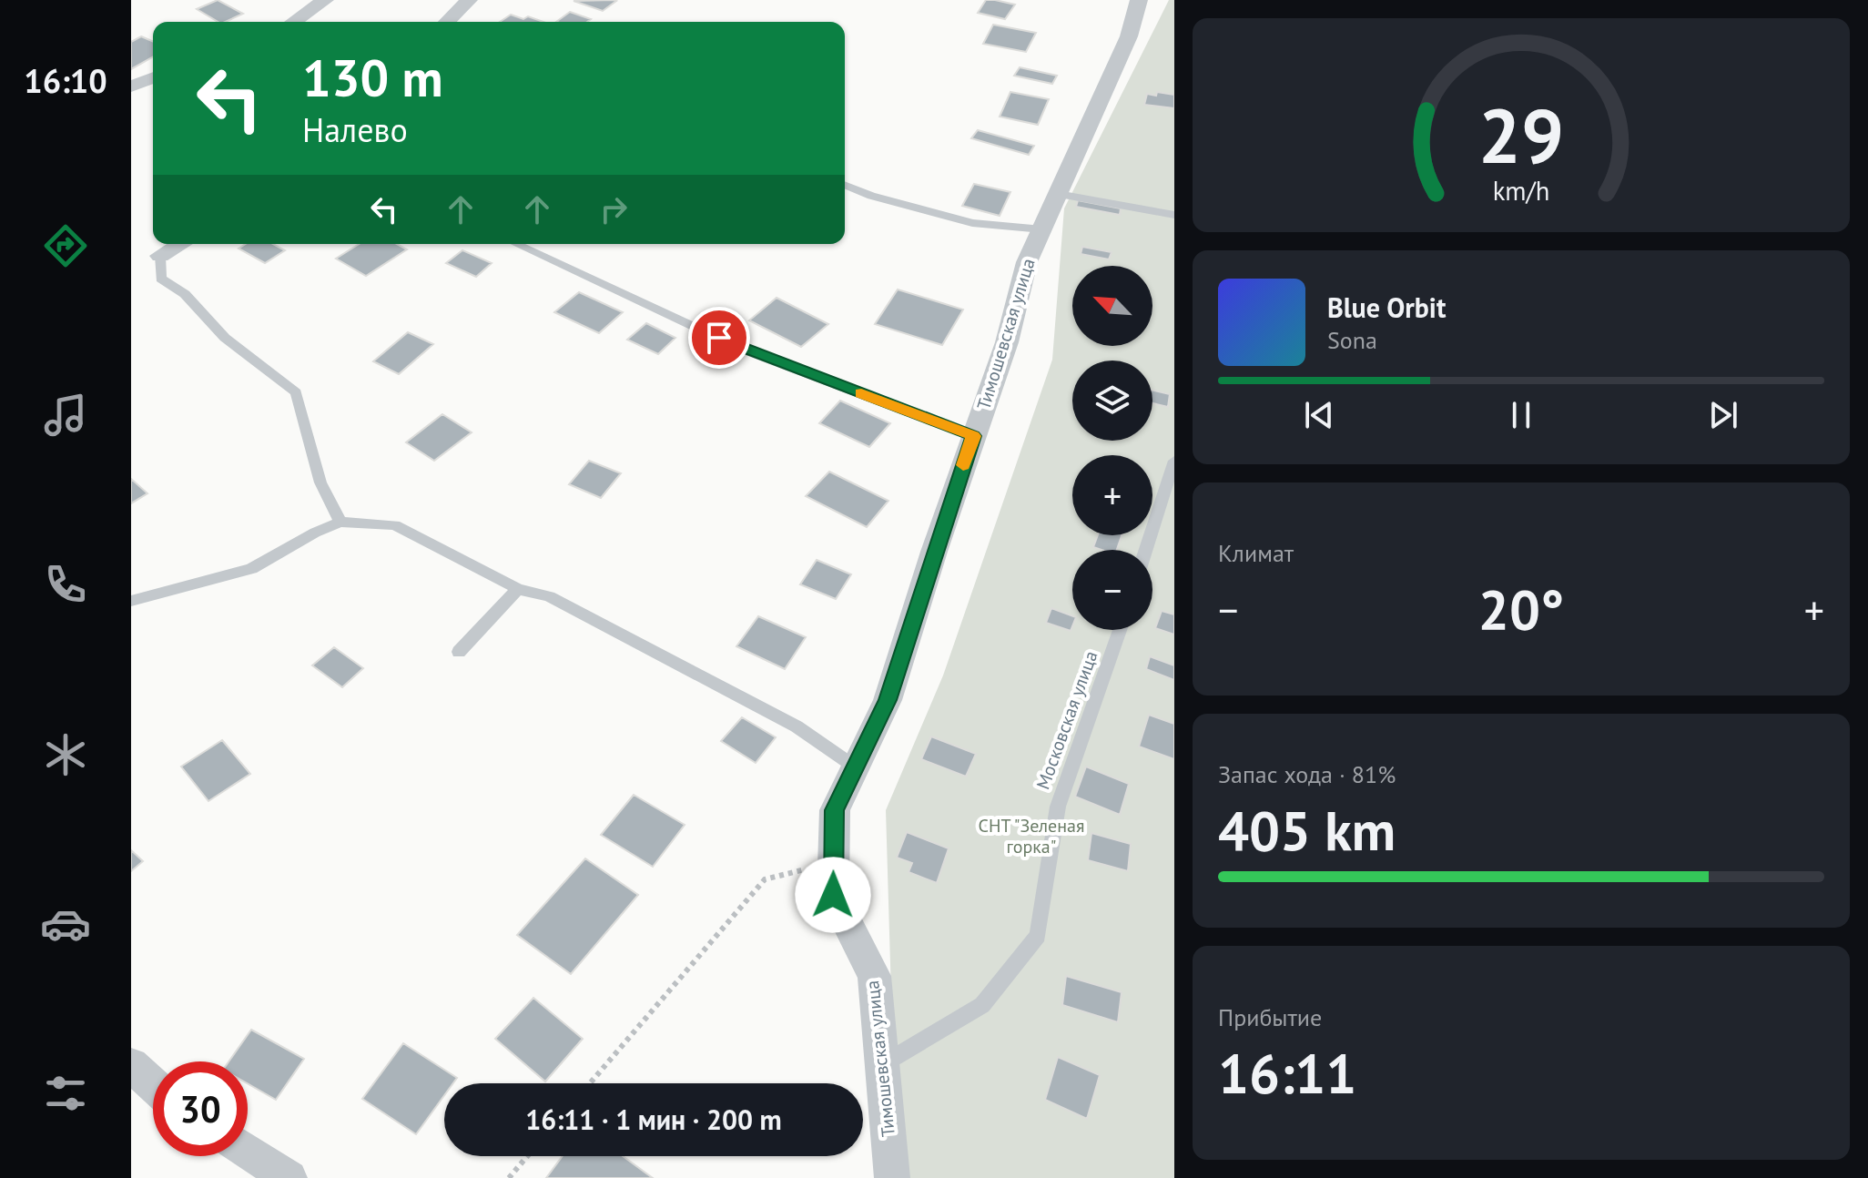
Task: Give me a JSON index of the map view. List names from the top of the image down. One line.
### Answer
{"streets":{"street":["Тимошевская улица"],"lane":["Московская улица"]},"crossings":[["Тимошевская улица","Московская улица"]],"parks":["СНТ \"Зеленая горка\""],"north":"top left","page":{"tabs":"16:10","turn":["130 m","Налево"],"map_buttons":["+","−"],"song":["Blue Orbit","Sona"],"tile":["Климат",["Запас хода · 81%","405 km"],["Прибытие","16:11"]],"heat":["−","20°","+"],"limit":"30","trip":"16:11 · 1 мин · 200 m","gauge":["29","km/h"]}}
